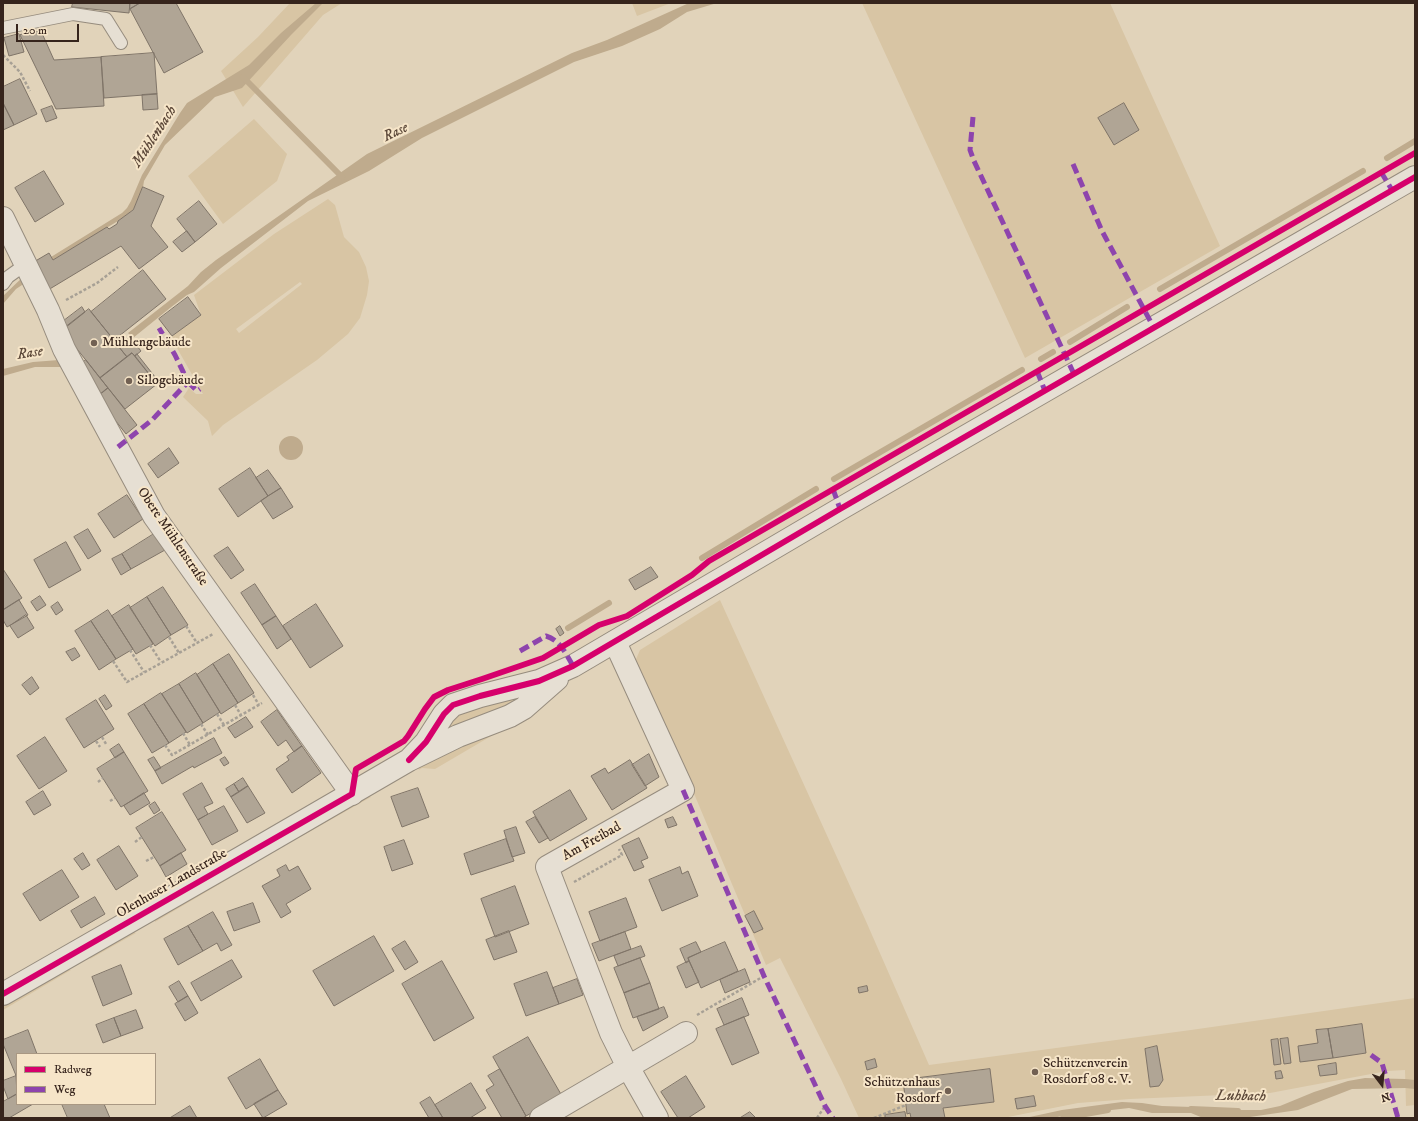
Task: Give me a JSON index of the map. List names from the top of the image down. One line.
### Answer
{"streets":{"street":["Obere Mühlenstraße","Am Freibad","Olenhuser Landstraße"]},"crossings":[["Obere Mühlenstraße","Olenhuser Landstraße"],["Am Freibad","Olenhuser Landstraße"]],"water":["Rase","Mühlenbach","Luhbach"],"places":["Mühlengebäude","Silogebäude","Schützenverein Rosdorf 08 e. V.","Schützenhaus Rosdorf"],"legend":["Radweg","Weg"],"scale_bar":"20 m","north":"bottom"}
